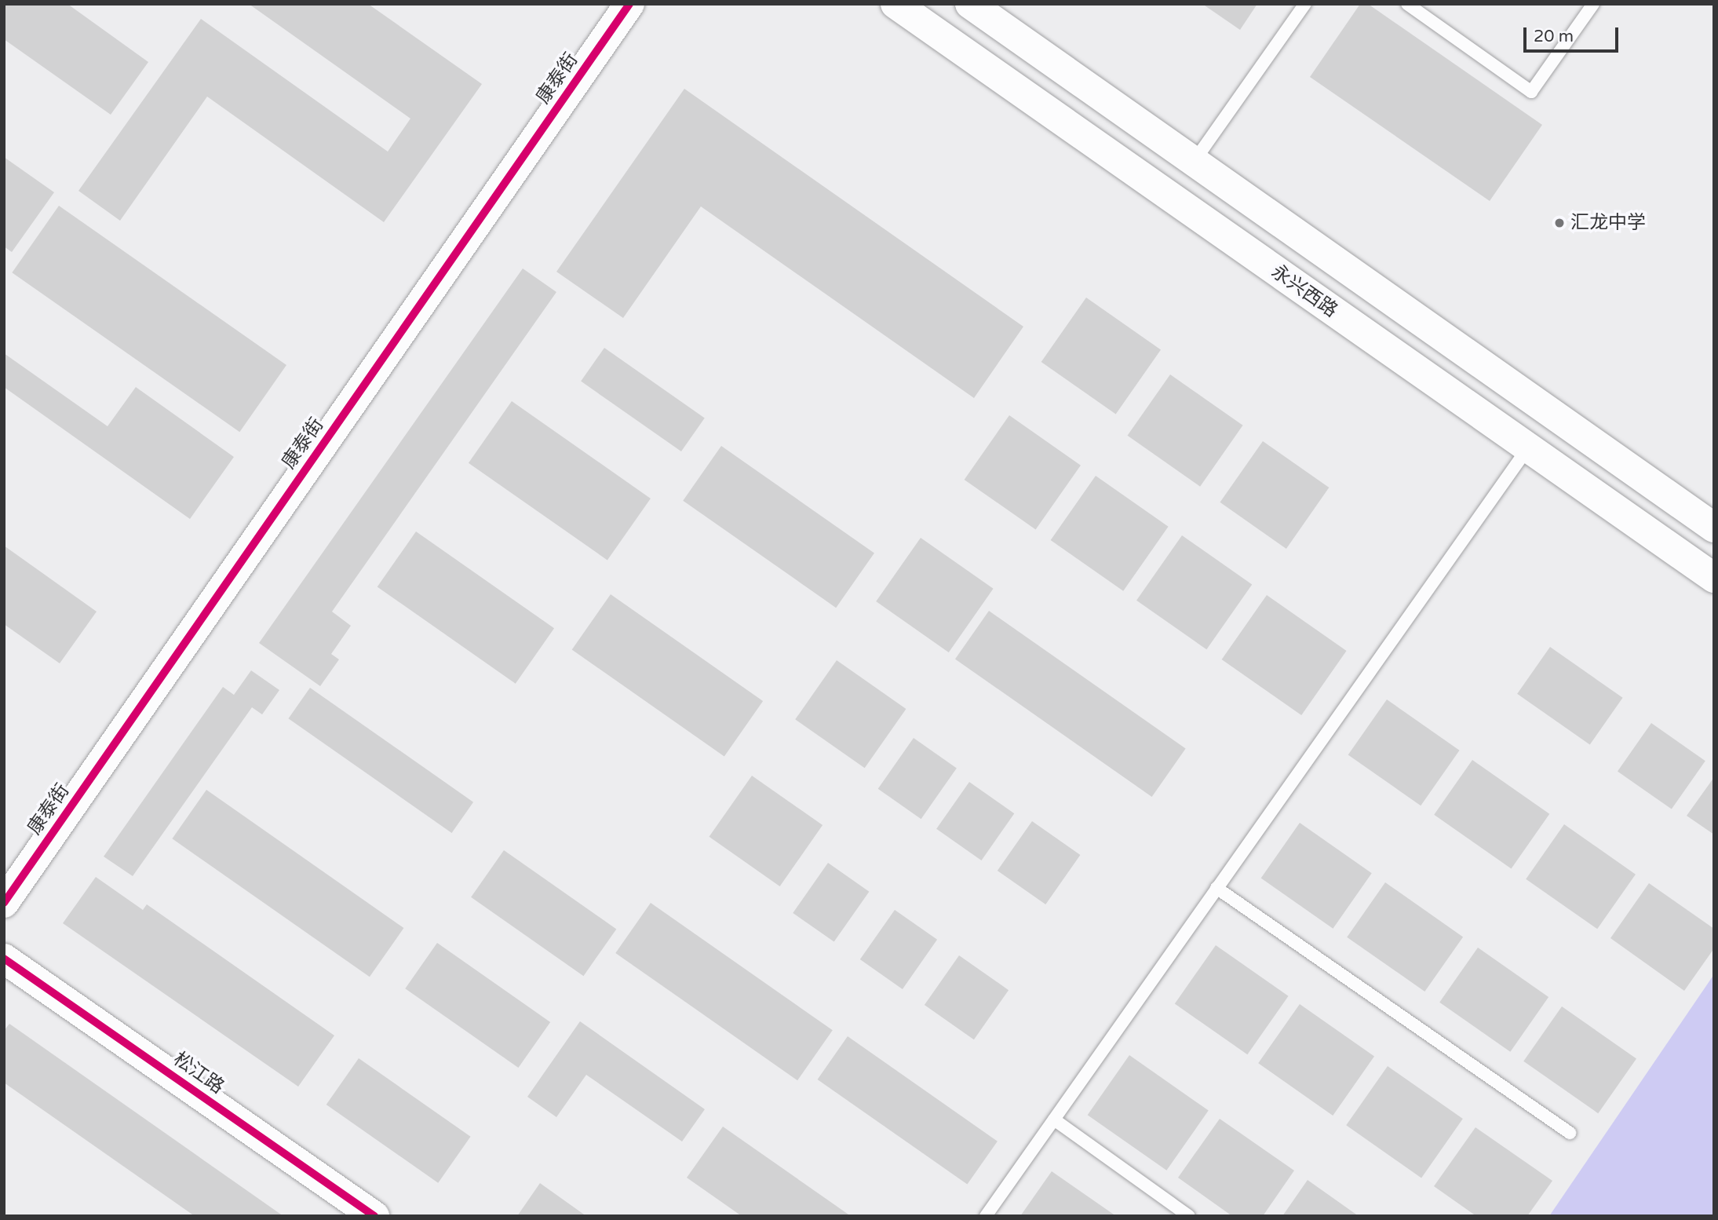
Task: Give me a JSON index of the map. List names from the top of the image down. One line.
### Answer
{"streets":{"main road":["康泰街","永兴西路","松江路"]},"places":["汇龙中学"],"scale_bar":"20 m"}
